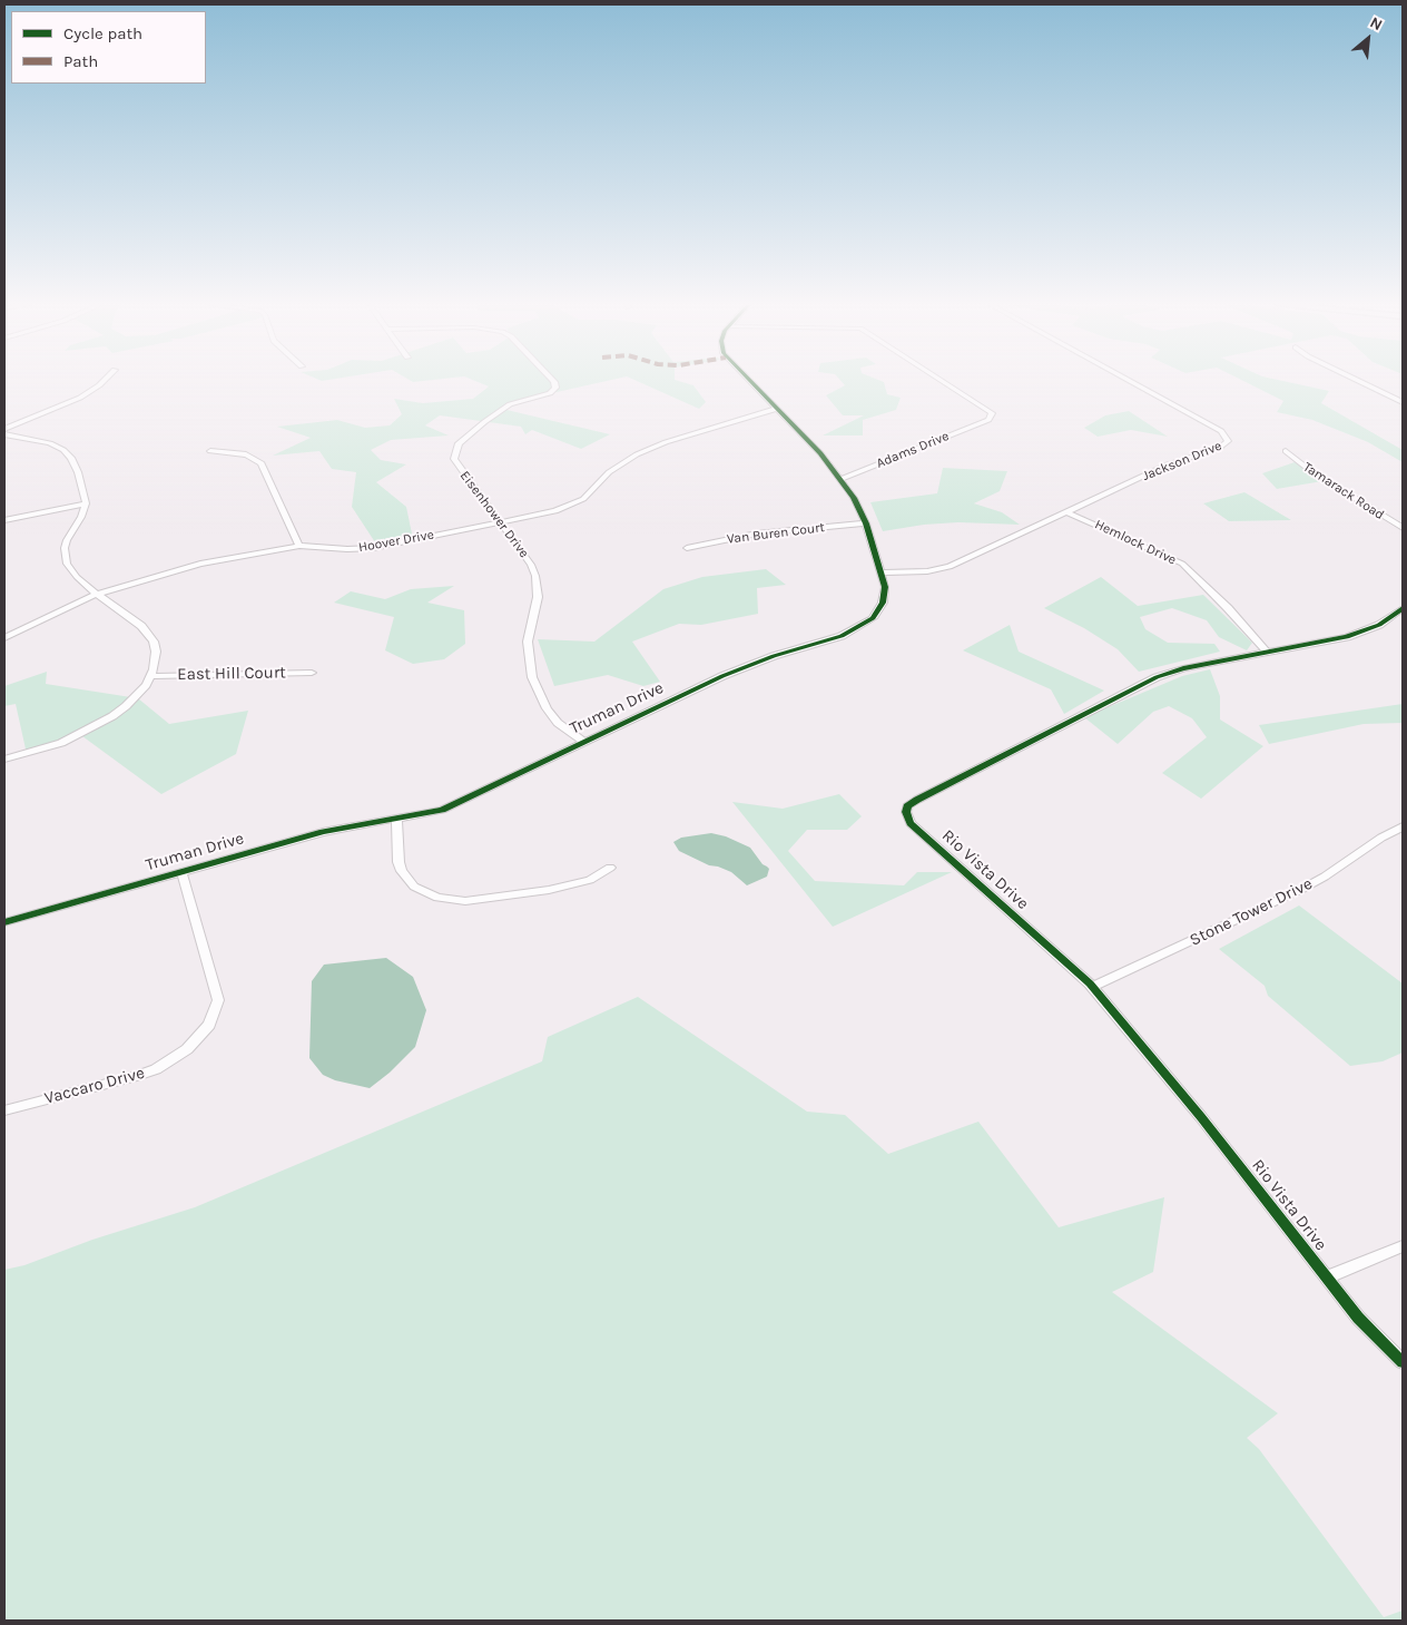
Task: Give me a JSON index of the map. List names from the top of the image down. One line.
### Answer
{"streets":{"street":["Adams Drive","Jackson Drive","Tamarack Road","Eisenhower Drive","Van Buren Court","Hoover Drive","Hemlock Drive","East Hill Court","Truman Drive","Rio Vista Drive","Stone Tower Drive","Vaccaro Drive"]},"crossings":[["Adams Drive","Truman Drive"],["Jackson Drive","Hemlock Drive"],["Jackson Drive","Truman Drive"],["Eisenhower Drive","Hoover Drive"],["Eisenhower Drive","Truman Drive"],["Van Buren Court","Truman Drive"],["Hoover Drive","Truman Drive"],["Hemlock Drive","Rio Vista Drive"],["Truman Drive","Vaccaro Drive"],["Rio Vista Drive","Stone Tower Drive"]],"legend":["Cycle path","Path"],"north":"top right"}
